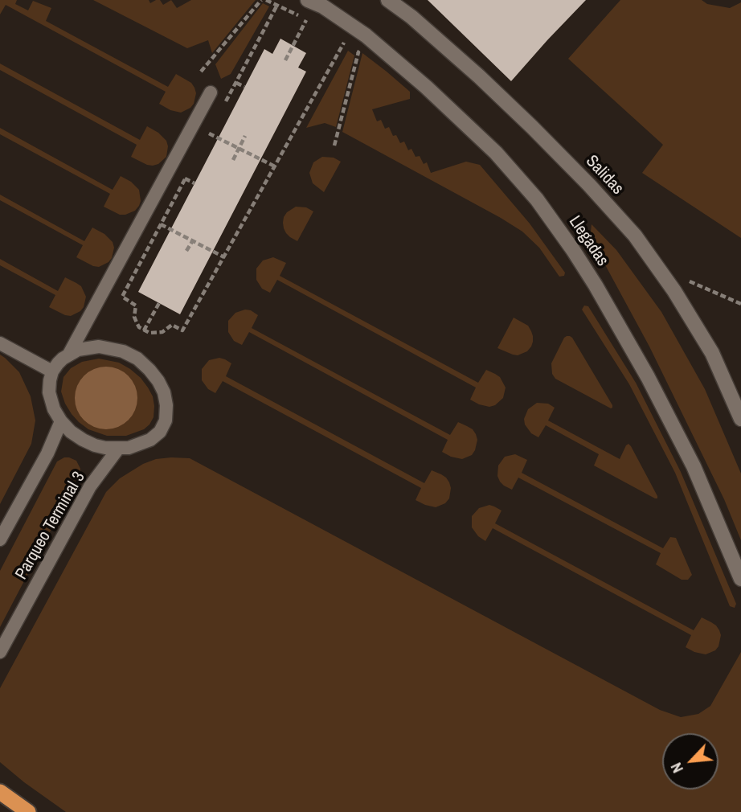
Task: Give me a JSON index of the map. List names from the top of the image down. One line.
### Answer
{"streets":{"main road":["Salidas","Llegadas"],"lane":["Parqueo Terminal 3"]},"north":"bottom left"}
